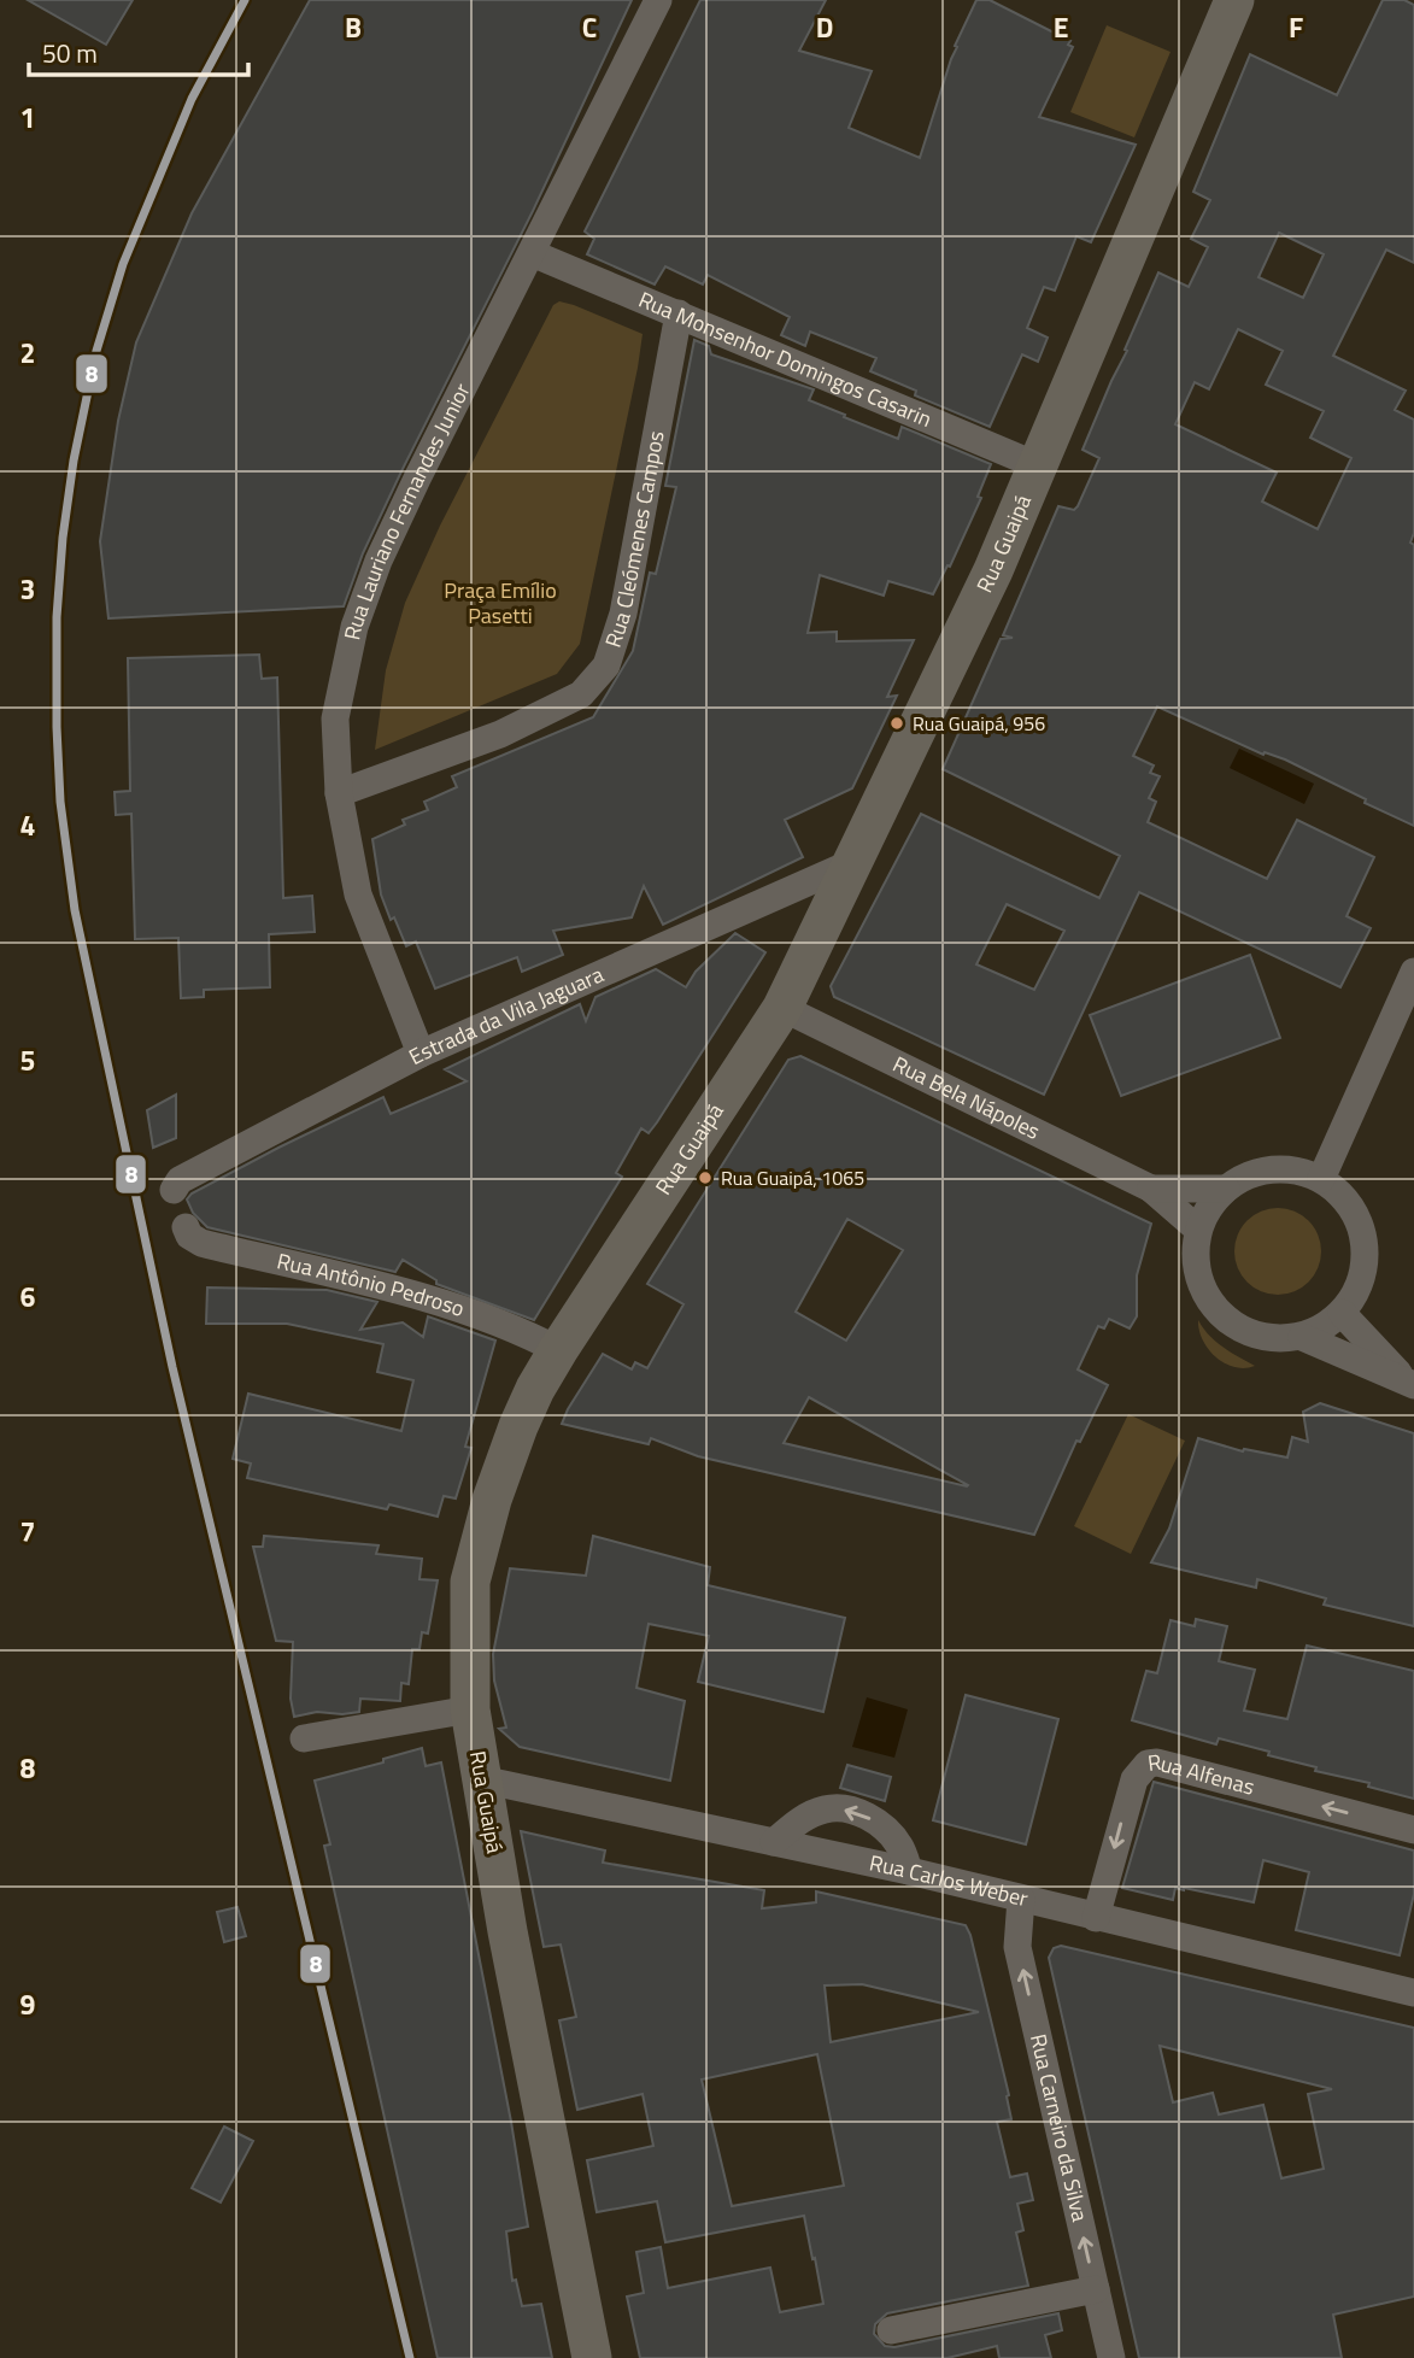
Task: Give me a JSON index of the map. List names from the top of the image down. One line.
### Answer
{"streets":{"main road":["Rua Guaipá"],"street":["Rua Monsenhor Domingos Casarin","Rua Lauriano Fernandes Junior","Rua Cleómenes Campos","Estrada da Vila Jaguara","Rua Bela Nápoles","Rua Antônio Pedroso","Rua Alfenas","Rua Carlos Weber","Rua Carneiro da Silva"]},"crossings":[["Rua Monsenhor Domingos Casarin","Rua Lauriano Fernandes Junior"],["Rua Monsenhor Domingos Casarin","Rua Cleómenes Campos"],["Rua Monsenhor Domingos Casarin","Rua Guaipá"],["Rua Lauriano Fernandes Junior","Rua Cleómenes Campos"],["Rua Lauriano Fernandes Junior","Estrada da Vila Jaguara"],["Rua Guaipá","Estrada da Vila Jaguara"],["Rua Guaipá","Rua Bela Nápoles"],["Rua Guaipá","Rua Antônio Pedroso"],["Rua Guaipá","Rua Carlos Weber"],["Rua Alfenas","Rua Carlos Weber"],["Rua Carlos Weber","Rua Carneiro da Silva"]],"one_way":["Rua Carneiro da Silva"],"parks":["Praça Emílio Pasetti"],"places":["Rua Guaipá, 956","Rua Guaipá, 1065"],"lines":["transit line 8"],"scale_bar":"50 m","grid":{"columns":["B","C","D","E","F"],"rows":["1","2","3","4","5","6","7","8","9"]}}
